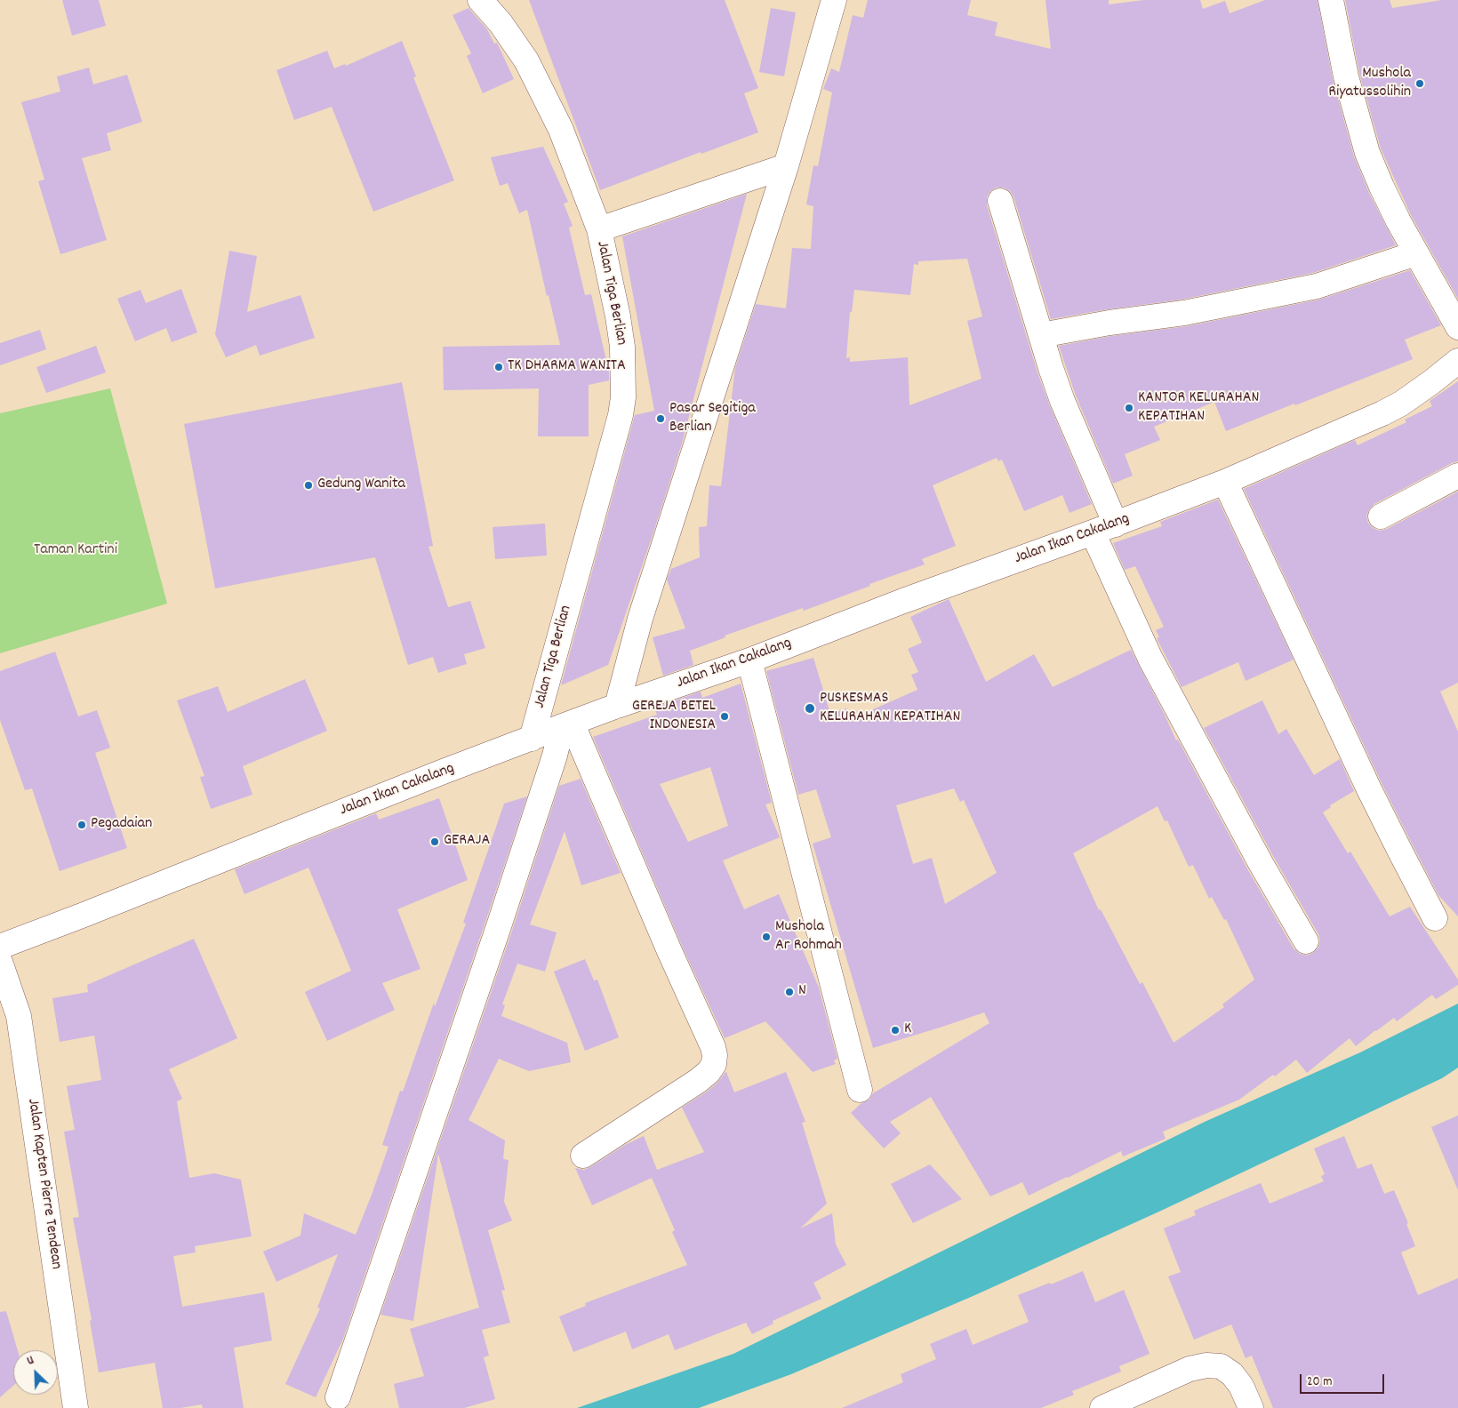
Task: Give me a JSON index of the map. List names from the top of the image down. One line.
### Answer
{"streets":{"street":["Jalan Tiga Berlian","Jalan Ikan Cakalang","Jalan Kapten Pierre Tendean"]},"crossings":[["Jalan Tiga Berlian","Jalan Ikan Cakalang"]],"parks":["Taman Kartini"],"places":["Mushola Riyatussolihin","TK DHARMA WANITA","KANTOR KELURAHAN KEPATIHAN","Pasar Segitiga Berlian","Gedung Wanita","PUSKESMAS KELURAHAN KEPATIHAN","GEREJA BETEL INDONESIA","Pegadaian","GERAJA","Mushola Ar Rohmah","N","K"],"scale_bar":"20 m","north":"top left"}
